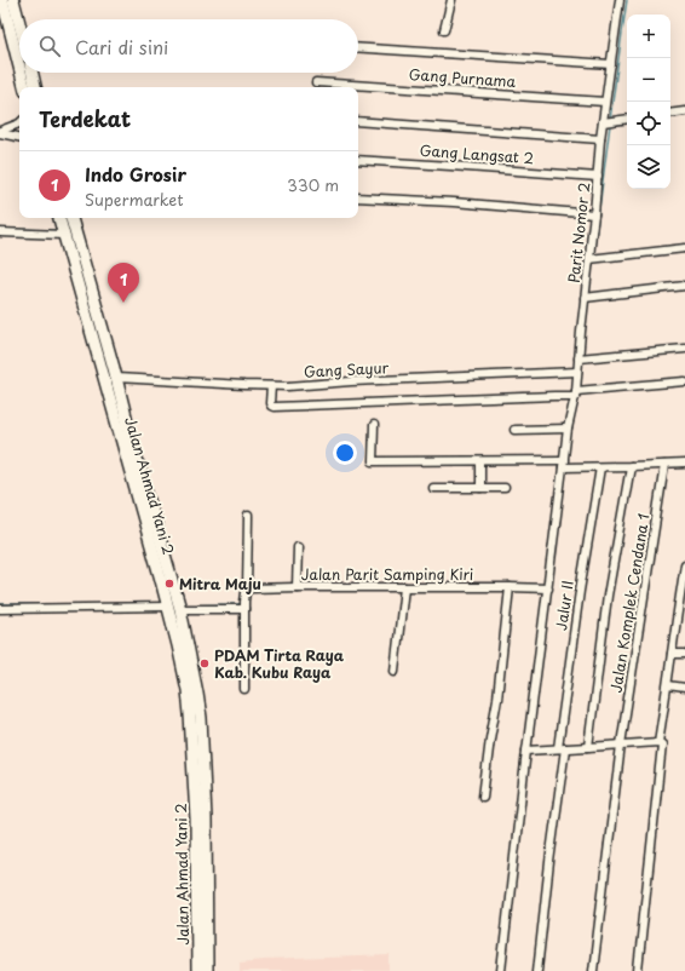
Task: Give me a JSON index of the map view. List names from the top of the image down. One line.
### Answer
{"streets":{"highway":["Jalan Ahmad Yani 2"],"street":["Gang Purnama","Gang Langsat 2","Parit Nomor 2","Gang Sayur","Jalan Parit Samping Kiri","Jalan Komplek Cendana 1","Jalur II"]},"crossings":[["Gang Purnama","Parit Nomor 2"],["Gang Langsat 2","Parit Nomor 2"],["Parit Nomor 2","Gang Sayur"],["Parit Nomor 2","Jalan Parit Samping Kiri"],["Gang Sayur","Jalan Ahmad Yani 2"]],"places":["Mitra Maju","PDAM Tirta Raya Kab. Kubu Raya"],"page":{"map_buttons":["+","−"],"search":"Cari di sini","heading":"Terdekat","list":[{"mark":"1","name":"Indo Grosir","note":"Supermarket","value":"330 m"}],"pins":"1"}}
